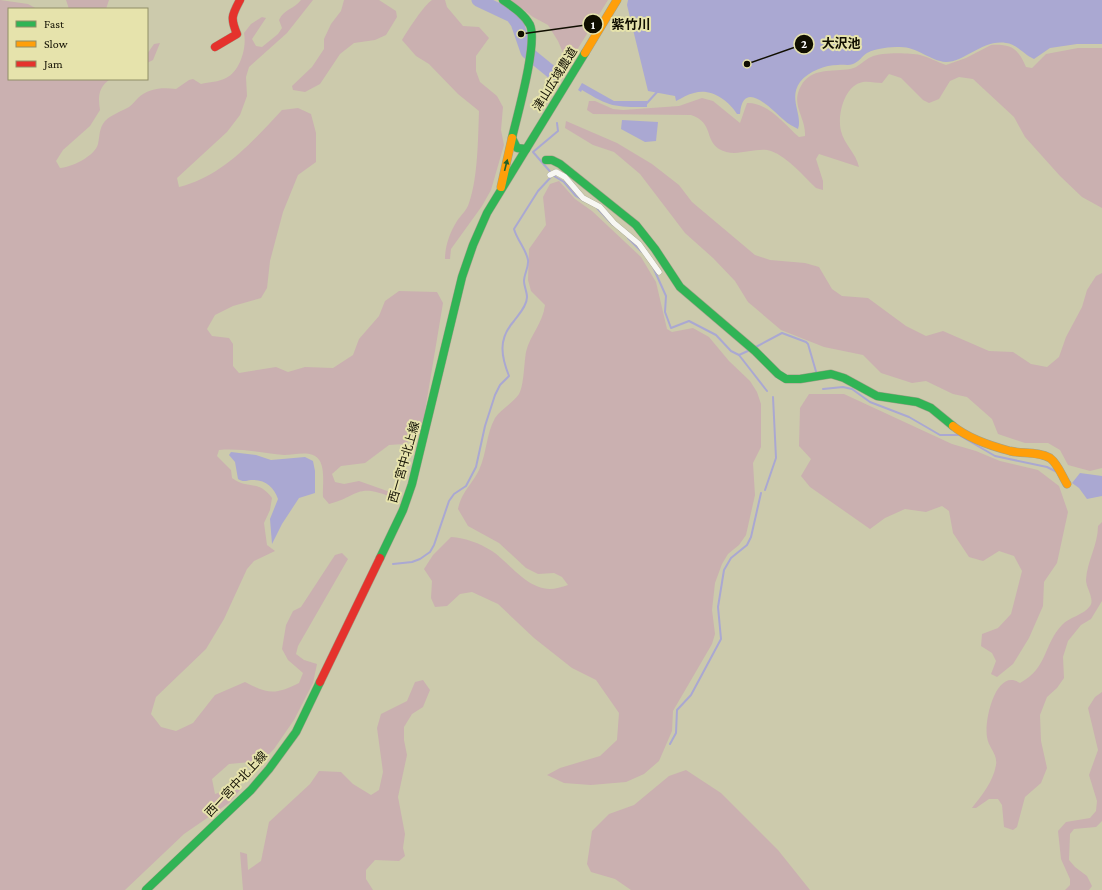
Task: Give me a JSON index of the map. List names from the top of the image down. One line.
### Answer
{"streets":{"main road":["津山広域農道","西一宮中北上線"]},"crossings":[["津山広域農道","西一宮中北上線"]],"places":["紫竹川","大沢池"],"legend":["Fast","Slow","Jam"]}
